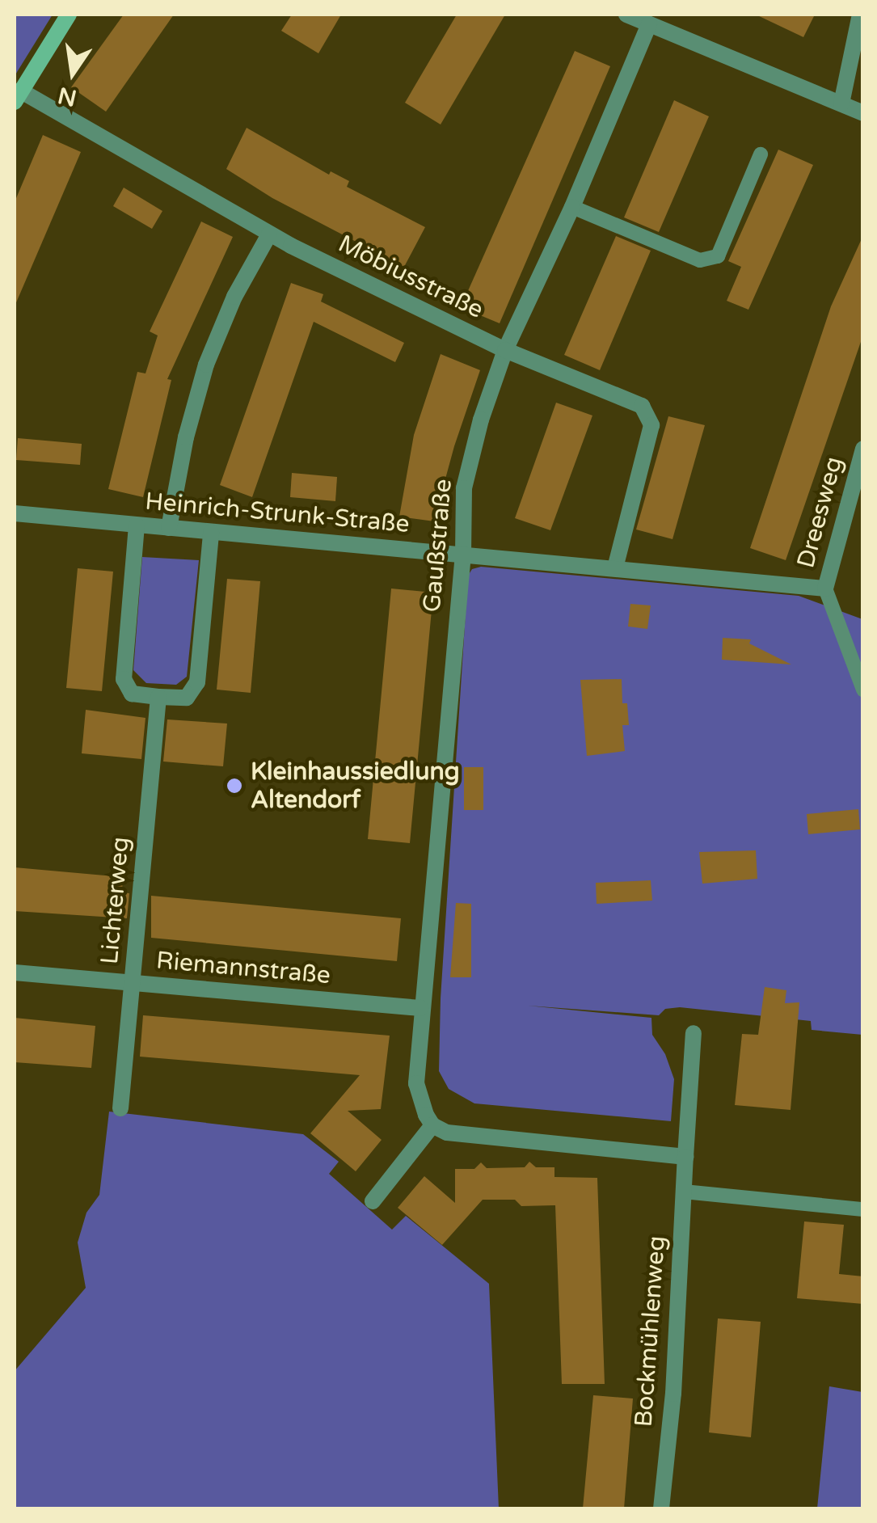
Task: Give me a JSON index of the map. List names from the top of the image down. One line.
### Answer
{"streets":{"street":["Möbiusstraße","Dreesweg","Heinrich-Strunk-Straße","Gaußstraße","Lichterweg","Riemannstraße","Bockmühlenweg"]},"crossings":[["Möbiusstraße","Heinrich-Strunk-Straße"],["Möbiusstraße","Gaußstraße"],["Dreesweg","Heinrich-Strunk-Straße"],["Heinrich-Strunk-Straße","Gaußstraße"],["Gaußstraße","Riemannstraße"],["Lichterweg","Riemannstraße"]],"places":["Kleinhaussiedlung Altendorf"],"north":"bottom"}
